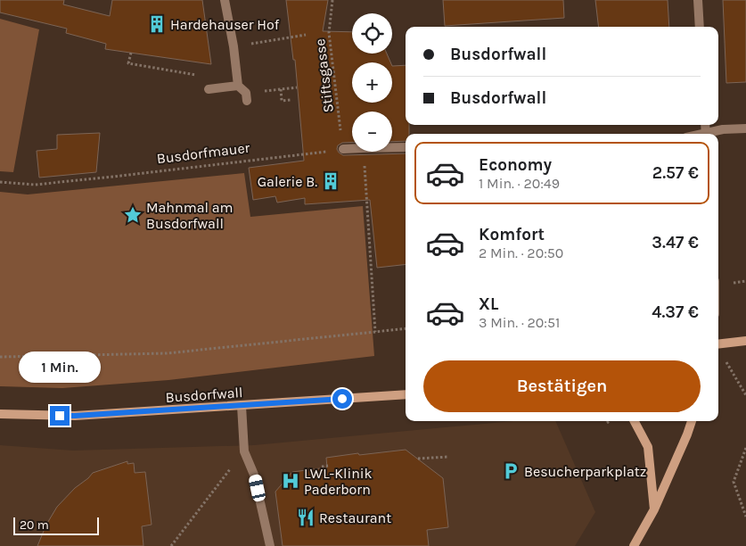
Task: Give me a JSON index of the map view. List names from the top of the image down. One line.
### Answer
{"streets":{"main road":["Busdorfwall"],"path":["Stiftsgasse","Busdorfmauer"]},"crossings":[["Stiftsgasse","Busdorfmauer"]],"places":{"building":["Hardehauser Hof","Galerie B."],"place":["Mahnmal am Busdorfwall"],"parking":["Besucherparkplatz"],"hospital":["LWL-Klinik Paderborn"],"restaurant":["Restaurant"]},"scale_bar":"20 m","page":{"map_buttons":["+","−"],"banner":["Busdorfwall","Busdorfwall"],"list":[{"name":"Economy","note":"1 Min. · 20:49","value":"2.57 €"},{"name":"Komfort","note":"2 Min. · 20:50","value":"3.47 €"},{"name":"XL","note":"3 Min. · 20:51","value":"4.37 €"}],"bubble":"1 Min.","buttons":"Bestätigen","scale":"20 m"}}
